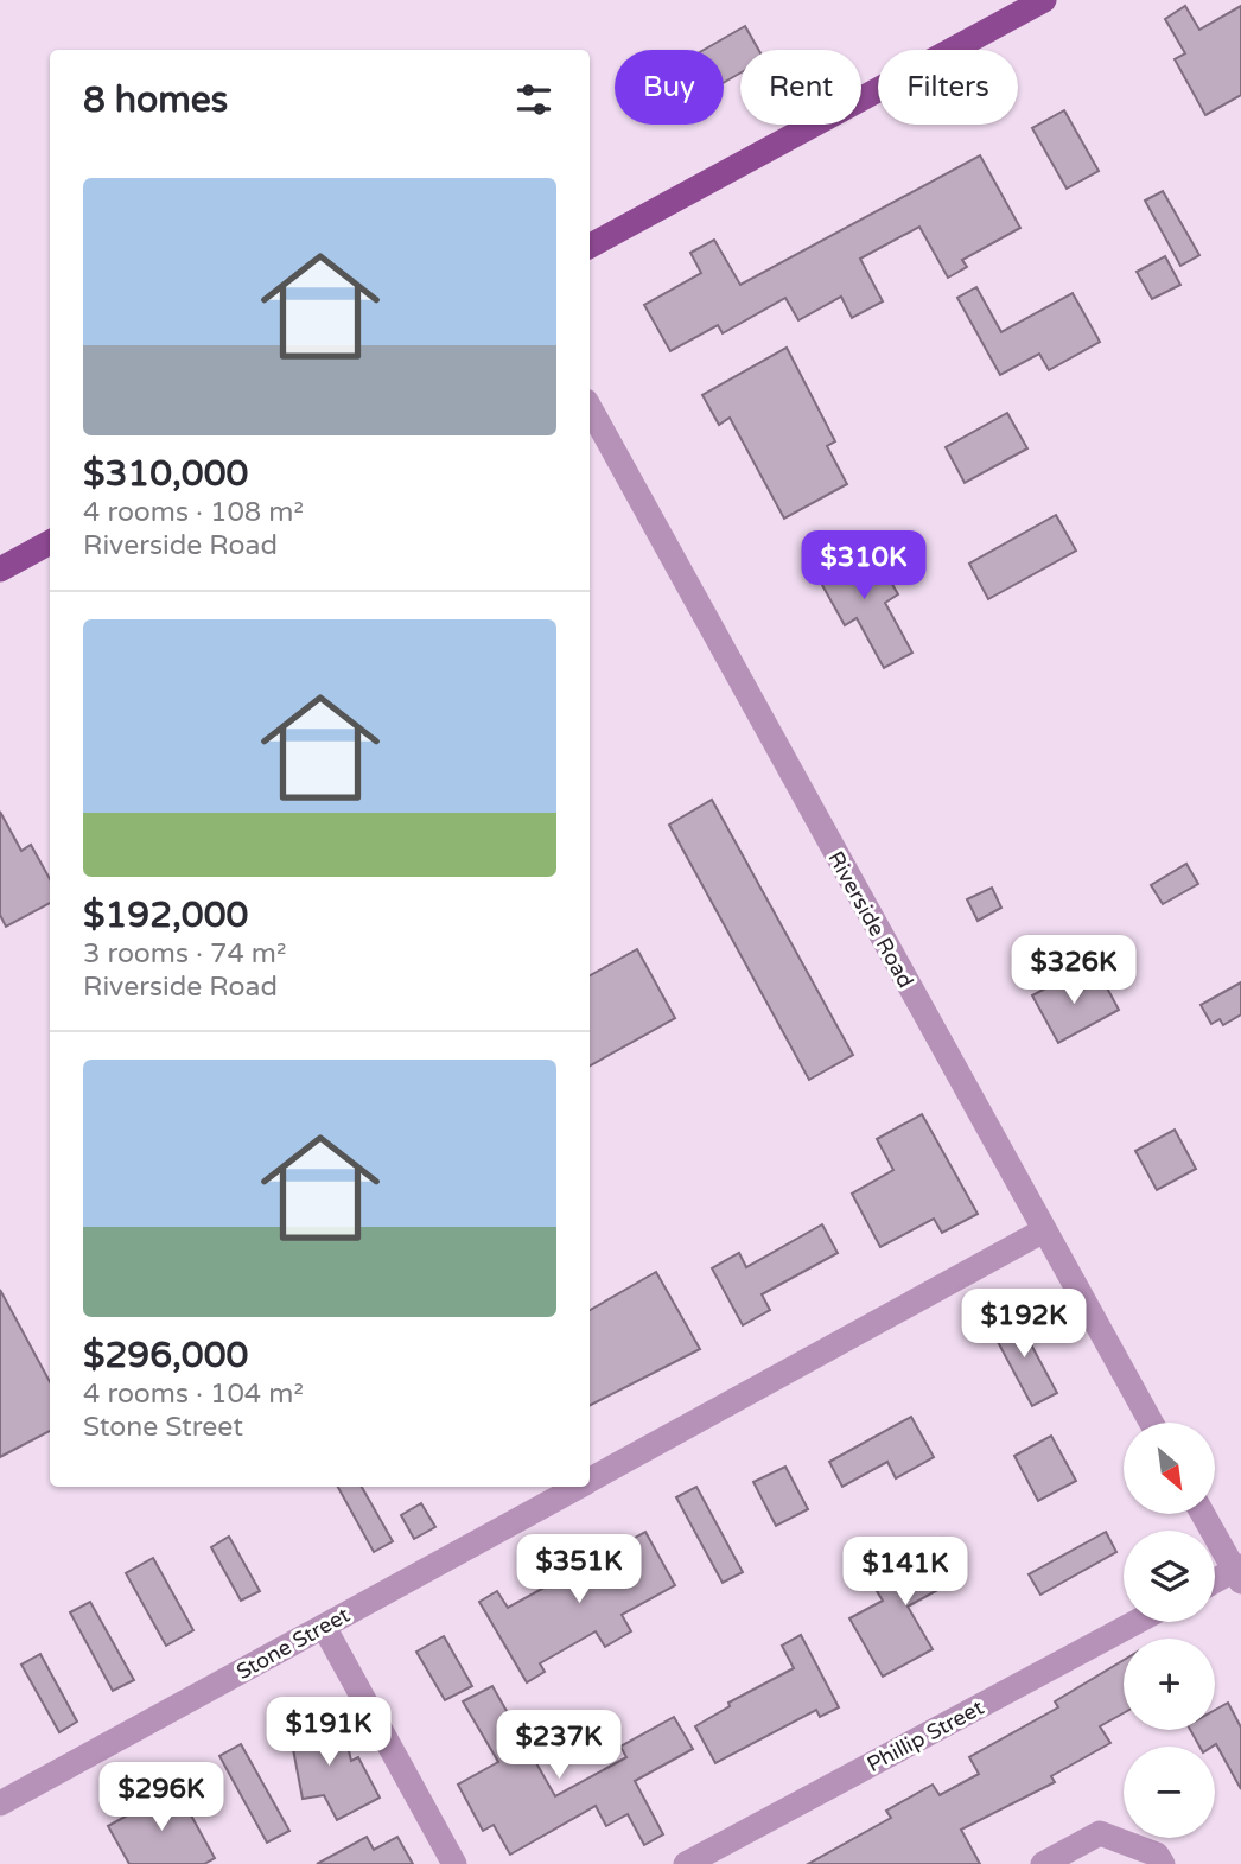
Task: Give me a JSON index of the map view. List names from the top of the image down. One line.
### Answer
{"streets":{"street":["Riverside Road","Stone Street","Phillip Street"]},"crossings":[["Riverside Road","Stone Street"]],"north":"bottom right","page":{"chip":["Buy","Rent","Filters"],"heading":"8 homes","list":[{"name":"$310,000","note":"4 rooms · 108 m² · Riverside Road"},{"name":"$192,000","note":"3 rooms · 74 m² · Riverside Road"},{"name":"$296,000","note":"4 rooms · 104 m² · Stone Street"}],"price":["$310K","$326K","$192K","$351K","$141K","$191K","$237K","$296K"],"map_buttons":["+","−"]}}
